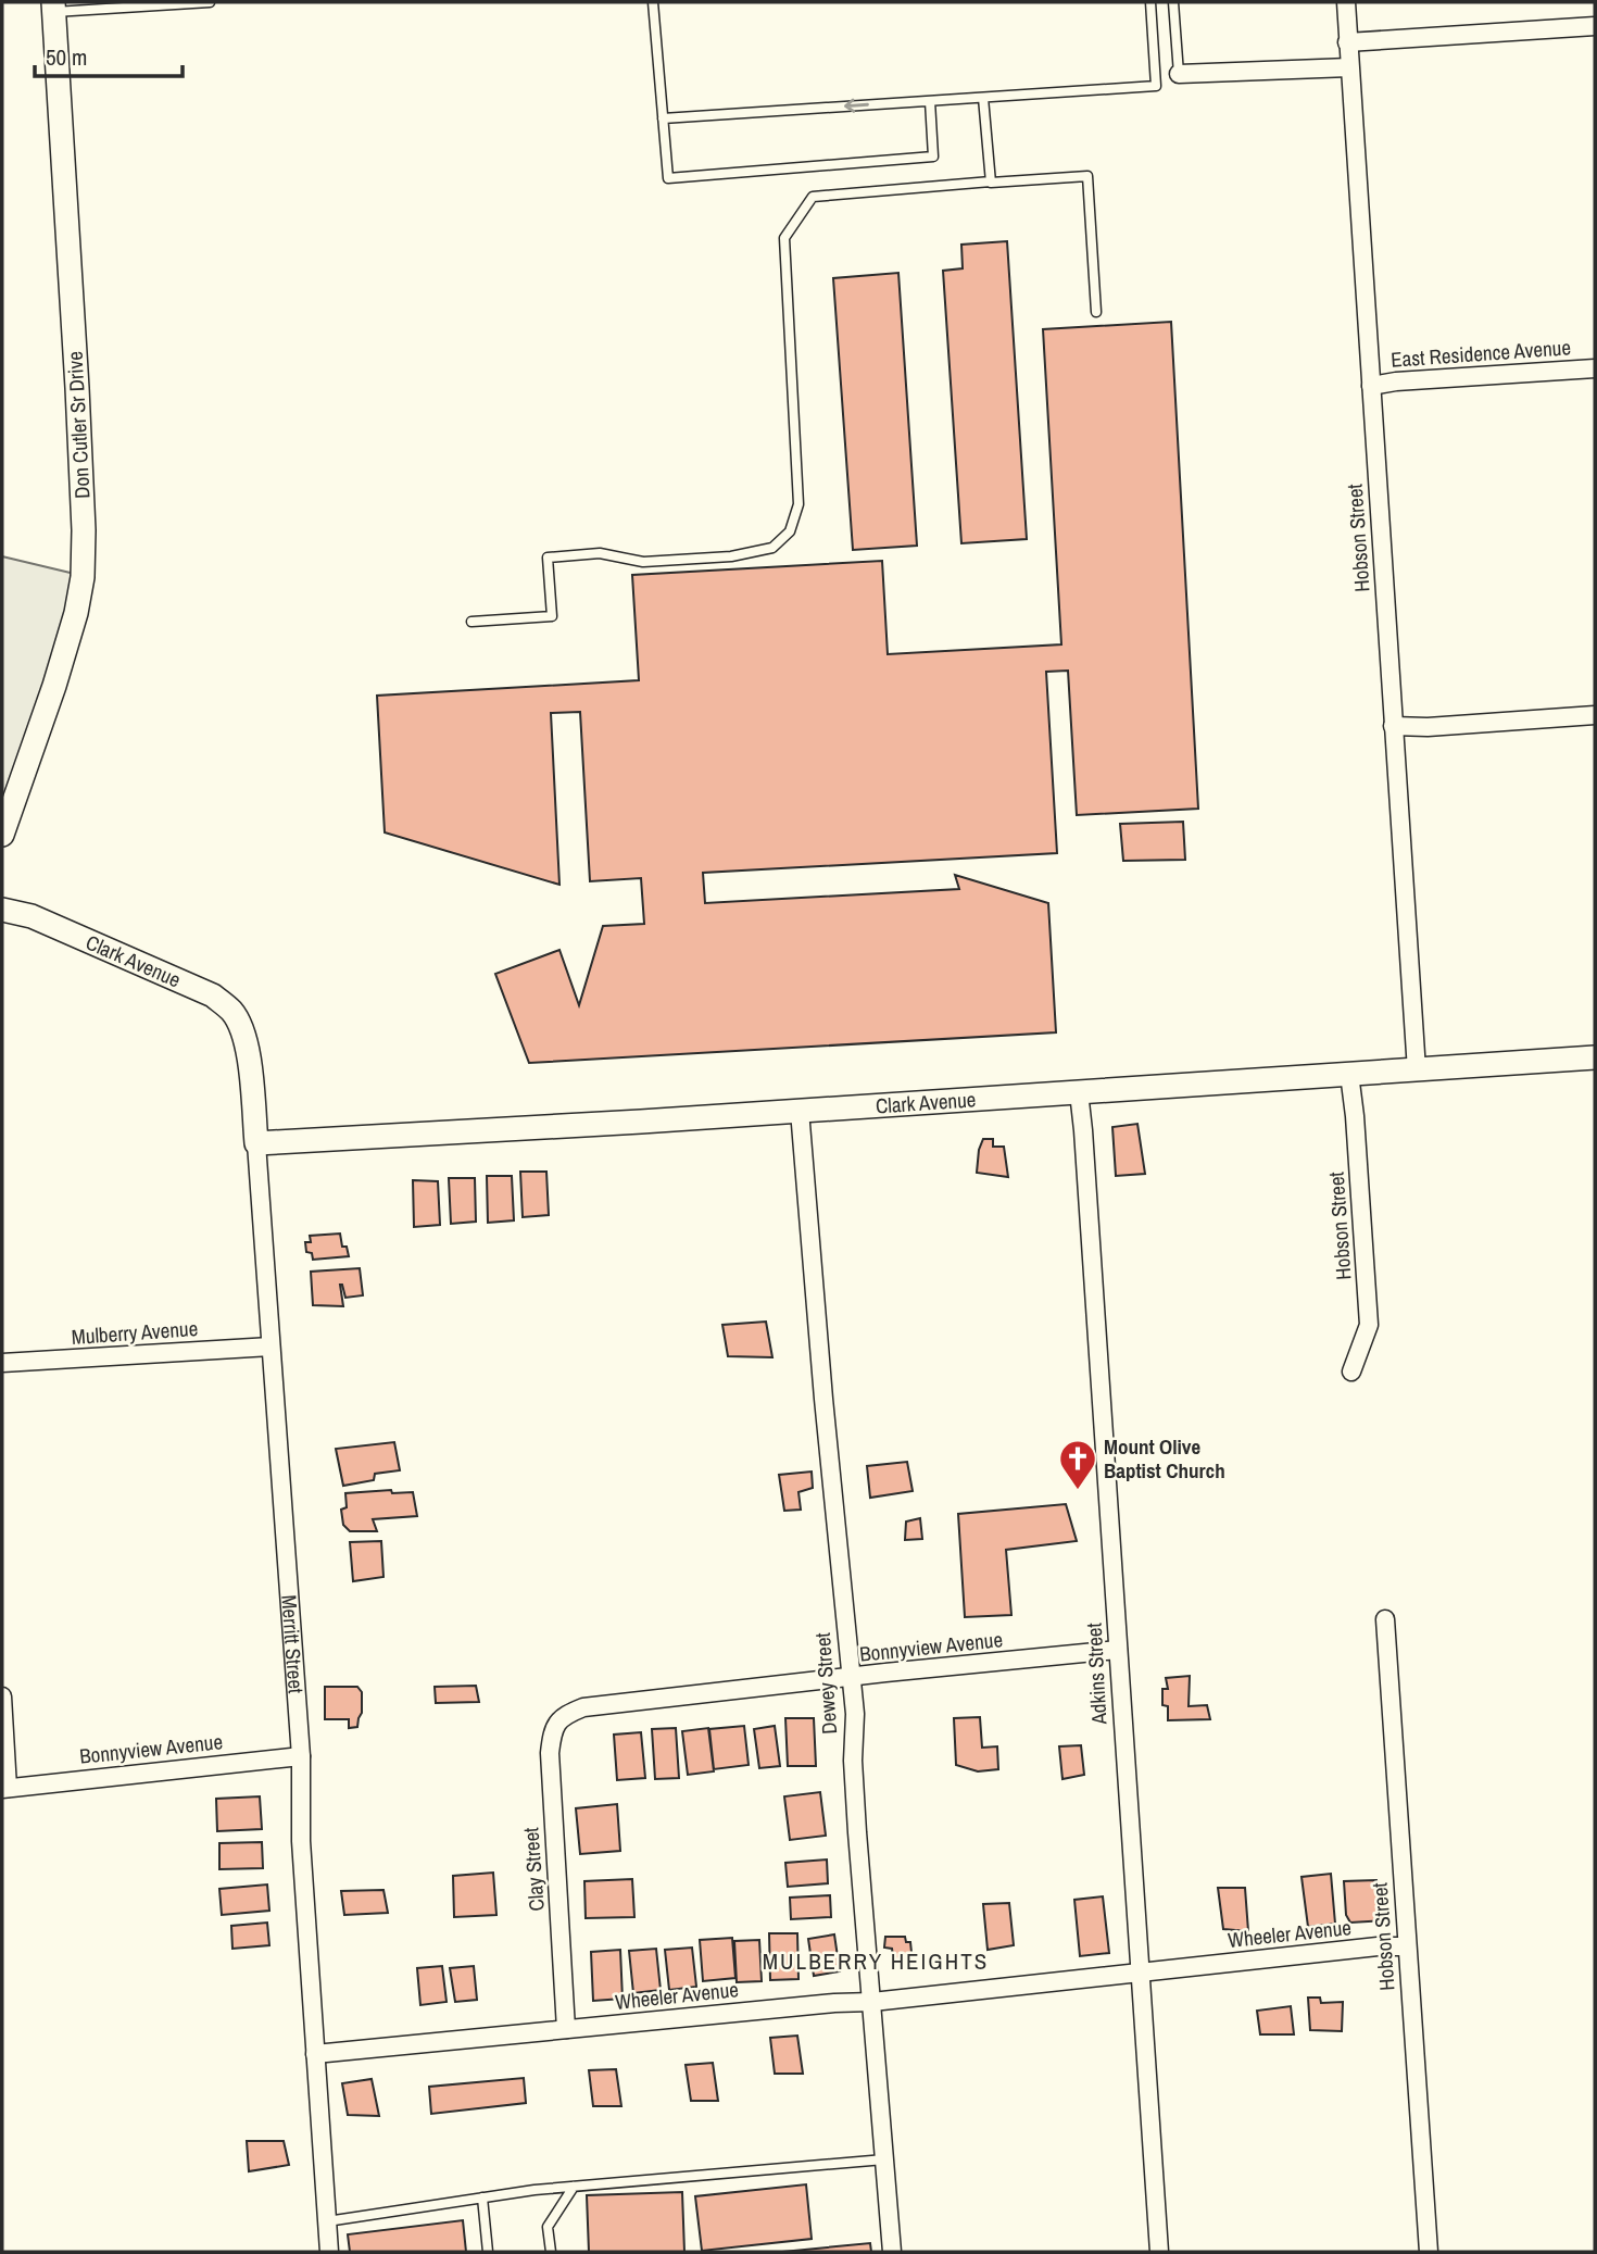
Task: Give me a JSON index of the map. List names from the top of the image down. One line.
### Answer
{"streets":{"street":["East Residence Avenue","Don Cutler Sr Drive","Hobson Street","Clark Avenue","Mulberry Avenue","Merritt Street","Bonnyview Avenue","Adkins Street","Dewey Street","Clay Street","Wheeler Avenue"]},"crossings":[["East Residence Avenue","Hobson Street"],["Hobson Street","Clark Avenue"],["Hobson Street","Wheeler Avenue"],["Clark Avenue","Merritt Street"],["Clark Avenue","Adkins Street"],["Clark Avenue","Dewey Street"],["Mulberry Avenue","Merritt Street"],["Merritt Street","Bonnyview Avenue"],["Merritt Street","Wheeler Avenue"],["Bonnyview Avenue","Adkins Street"],["Bonnyview Avenue","Dewey Street"],["Bonnyview Avenue","Clay Street"],["Adkins Street","Wheeler Avenue"],["Dewey Street","Wheeler Avenue"],["Clay Street","Wheeler Avenue"]],"districts":["MULBERRY HEIGHTS"],"places":{"church":["Mount Olive Baptist Church"]},"scale_bar":"50 m"}
